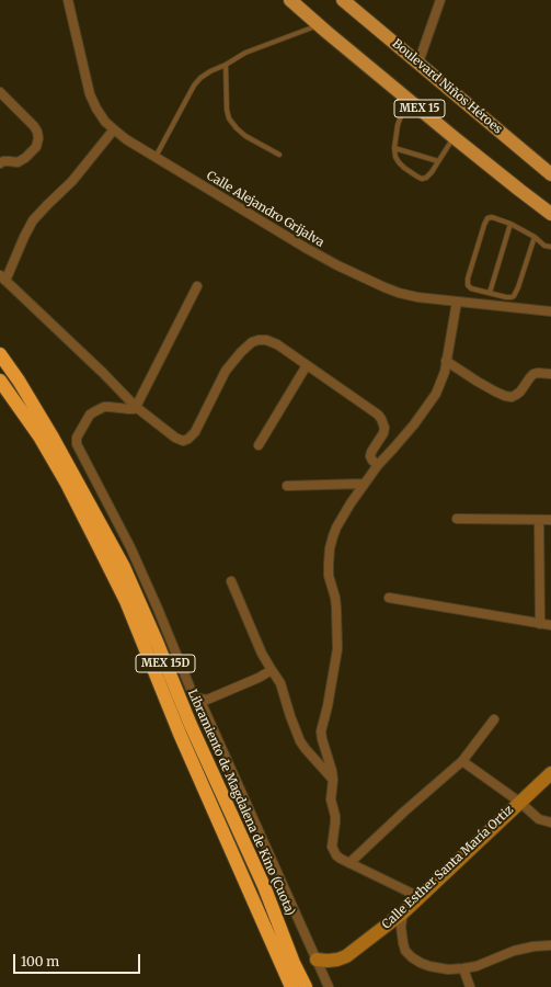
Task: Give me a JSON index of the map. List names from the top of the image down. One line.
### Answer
{"streets":{"highway":["MEX 15D","Libramiento de Magdalena de Kino (Cuota)"],"main road":["Boulevard Niños Héroes","MEX 15"],"street":["Calle Alejandro Grijalva","Calle Esther Santa María Ortiz"]},"scale_bar":"100 m"}
